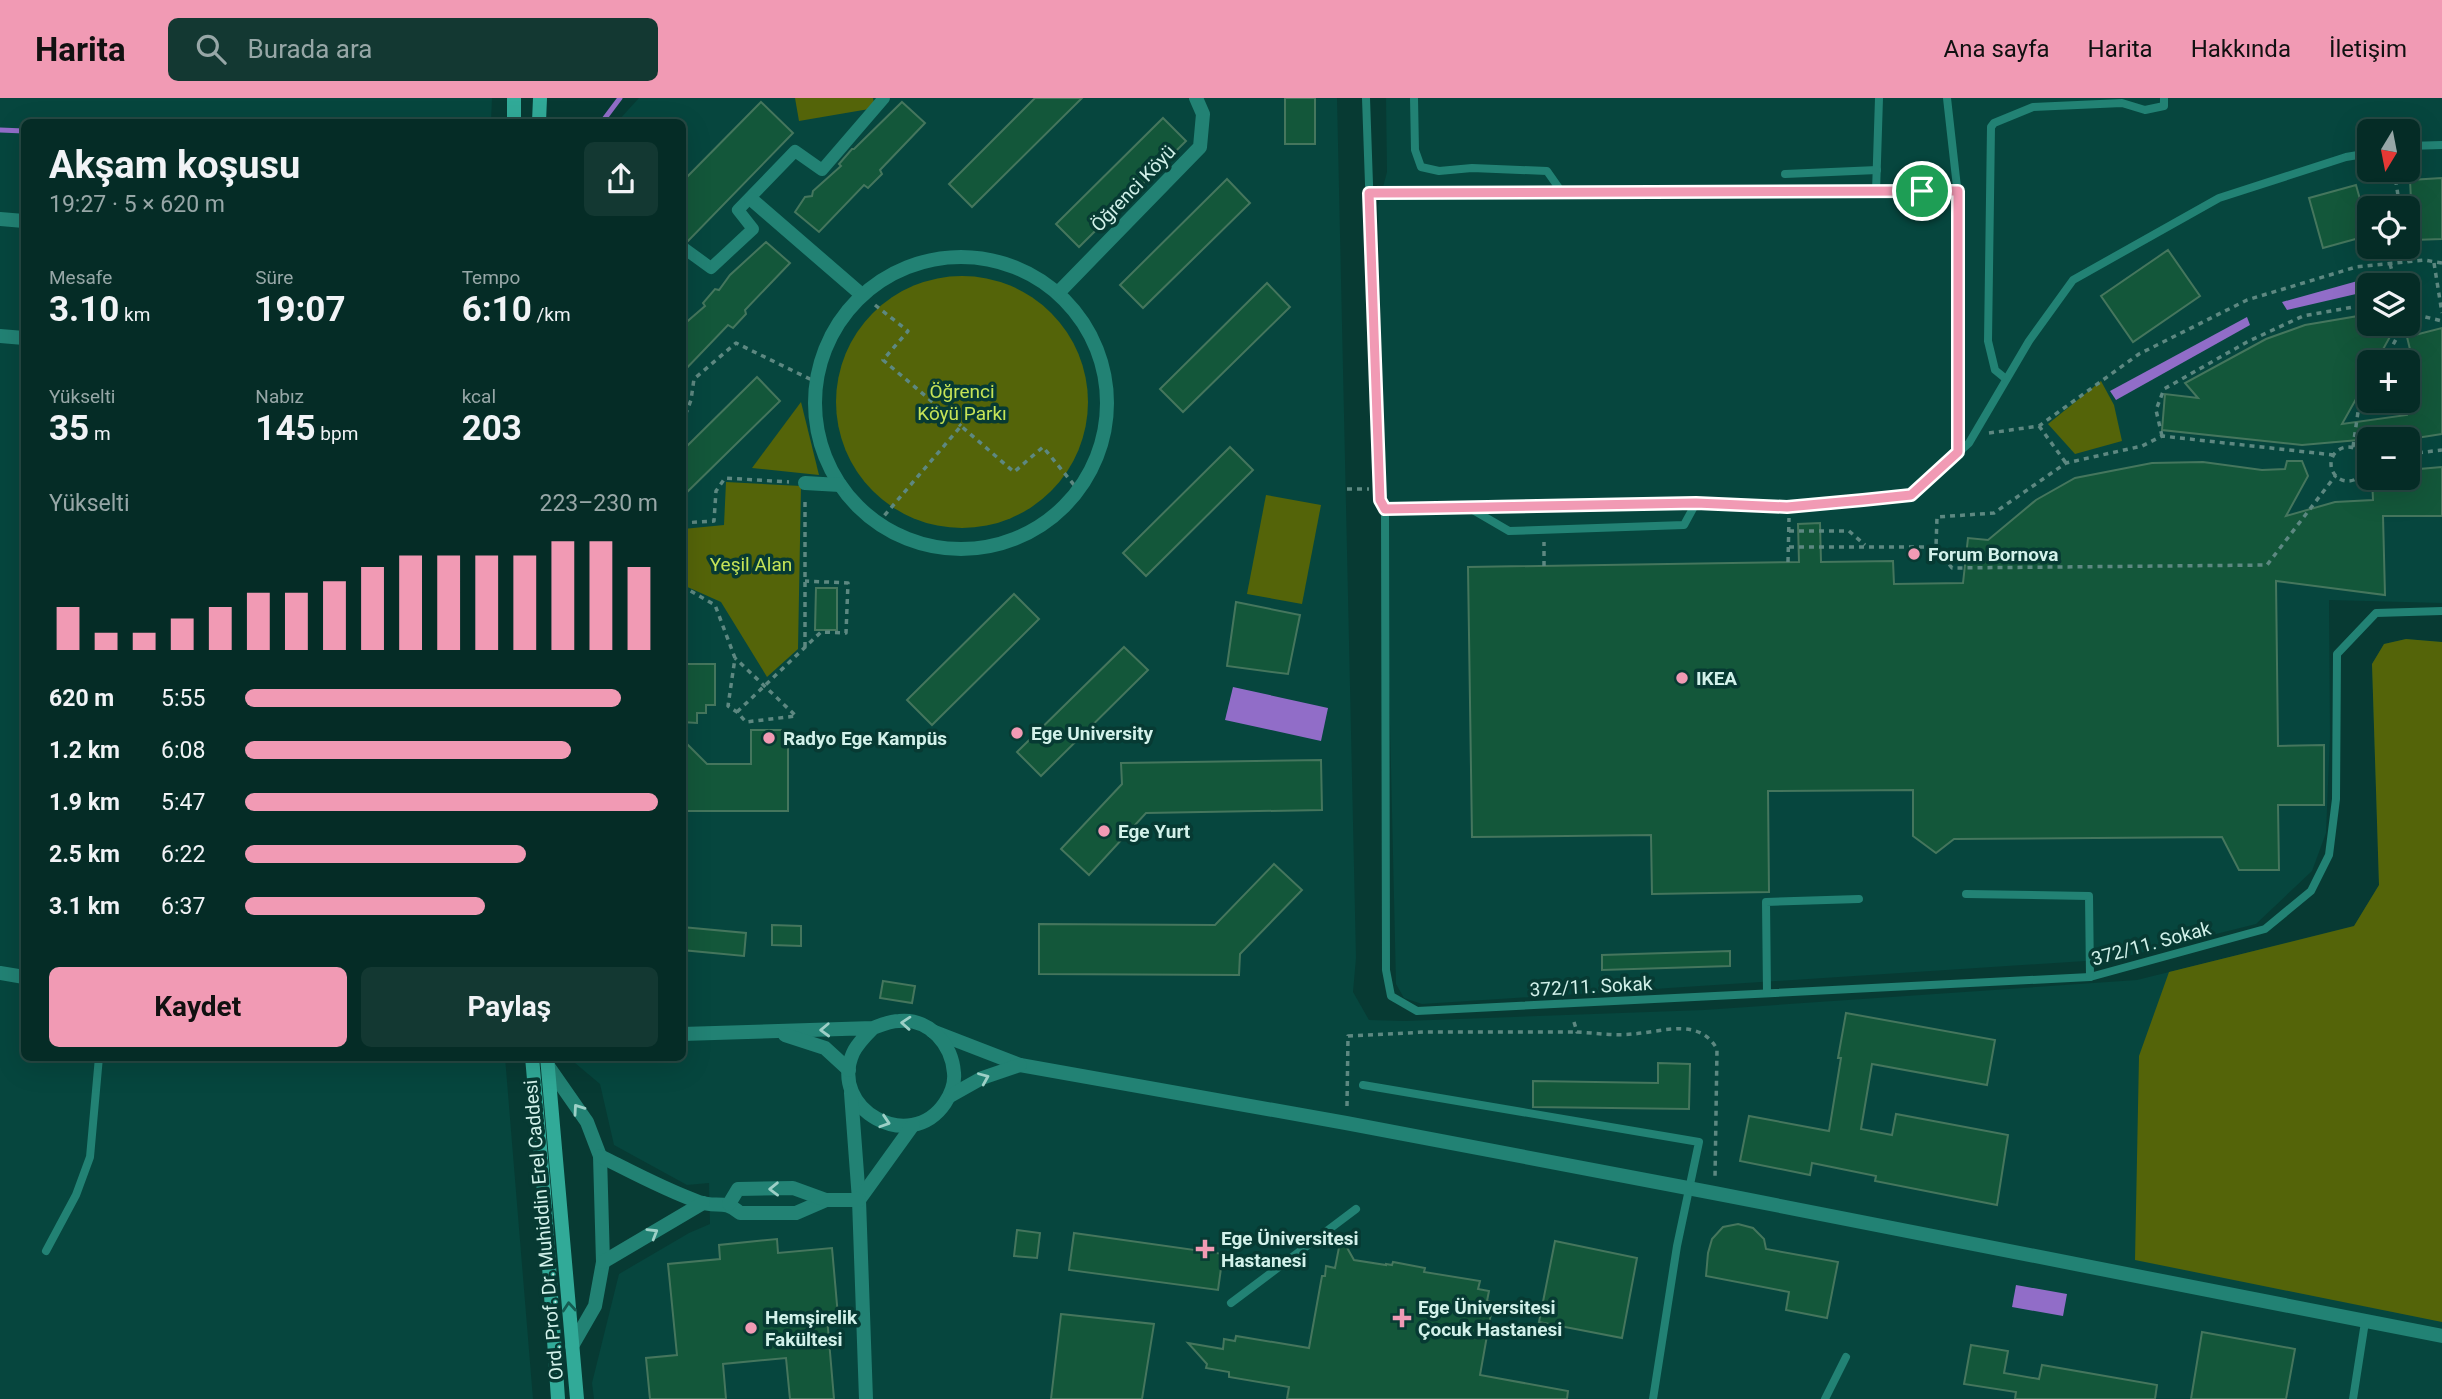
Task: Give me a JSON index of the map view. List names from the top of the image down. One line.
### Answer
{"streets":{"main road":["Ord. Prof. Dr. Muhiddin Erel Caddesi"],"street":["Öğrenci Köyü"],"lane":["372/11. Sokak"]},"parks":["Öğrenci Köyü Parkı","Yeşil Alan"],"places":{"other":["Forum Bornova","IKEA","Ege University","Radyo Ege Kampüs","Ege Yurt","Hemşirelik Fakültesi"],"health":["Ege Üniversitesi Hastanesi","Ege Üniversitesi Çocuk Hastanesi"]},"north":"bottom","page":{"header":"Harita","search":"Burada ara","nav":["Ana sayfa","Harita","Hakkında","İletişim"],"map_buttons":["+","−"],"heading":["Akşam koşusu","19:27 · 5 × 620 m"],"stats":[["Mesafe","3.10 km"],["Süre","19:07"],["Tempo","6:10 /km"],["Yükselti","35 m"],["Nabız","145 bpm"],["kcal","203"]],"chart":["Yükselti","223–230 m"],"list":[{"name":"620 m","note":"5:55"},{"name":"1.2 km","note":"6:08"},{"name":"1.9 km","note":"5:47"},{"name":"2.5 km","note":"6:22"},{"name":"3.1 km","note":"6:37"}],"buttons":["Kaydet","Paylaş"]}}
